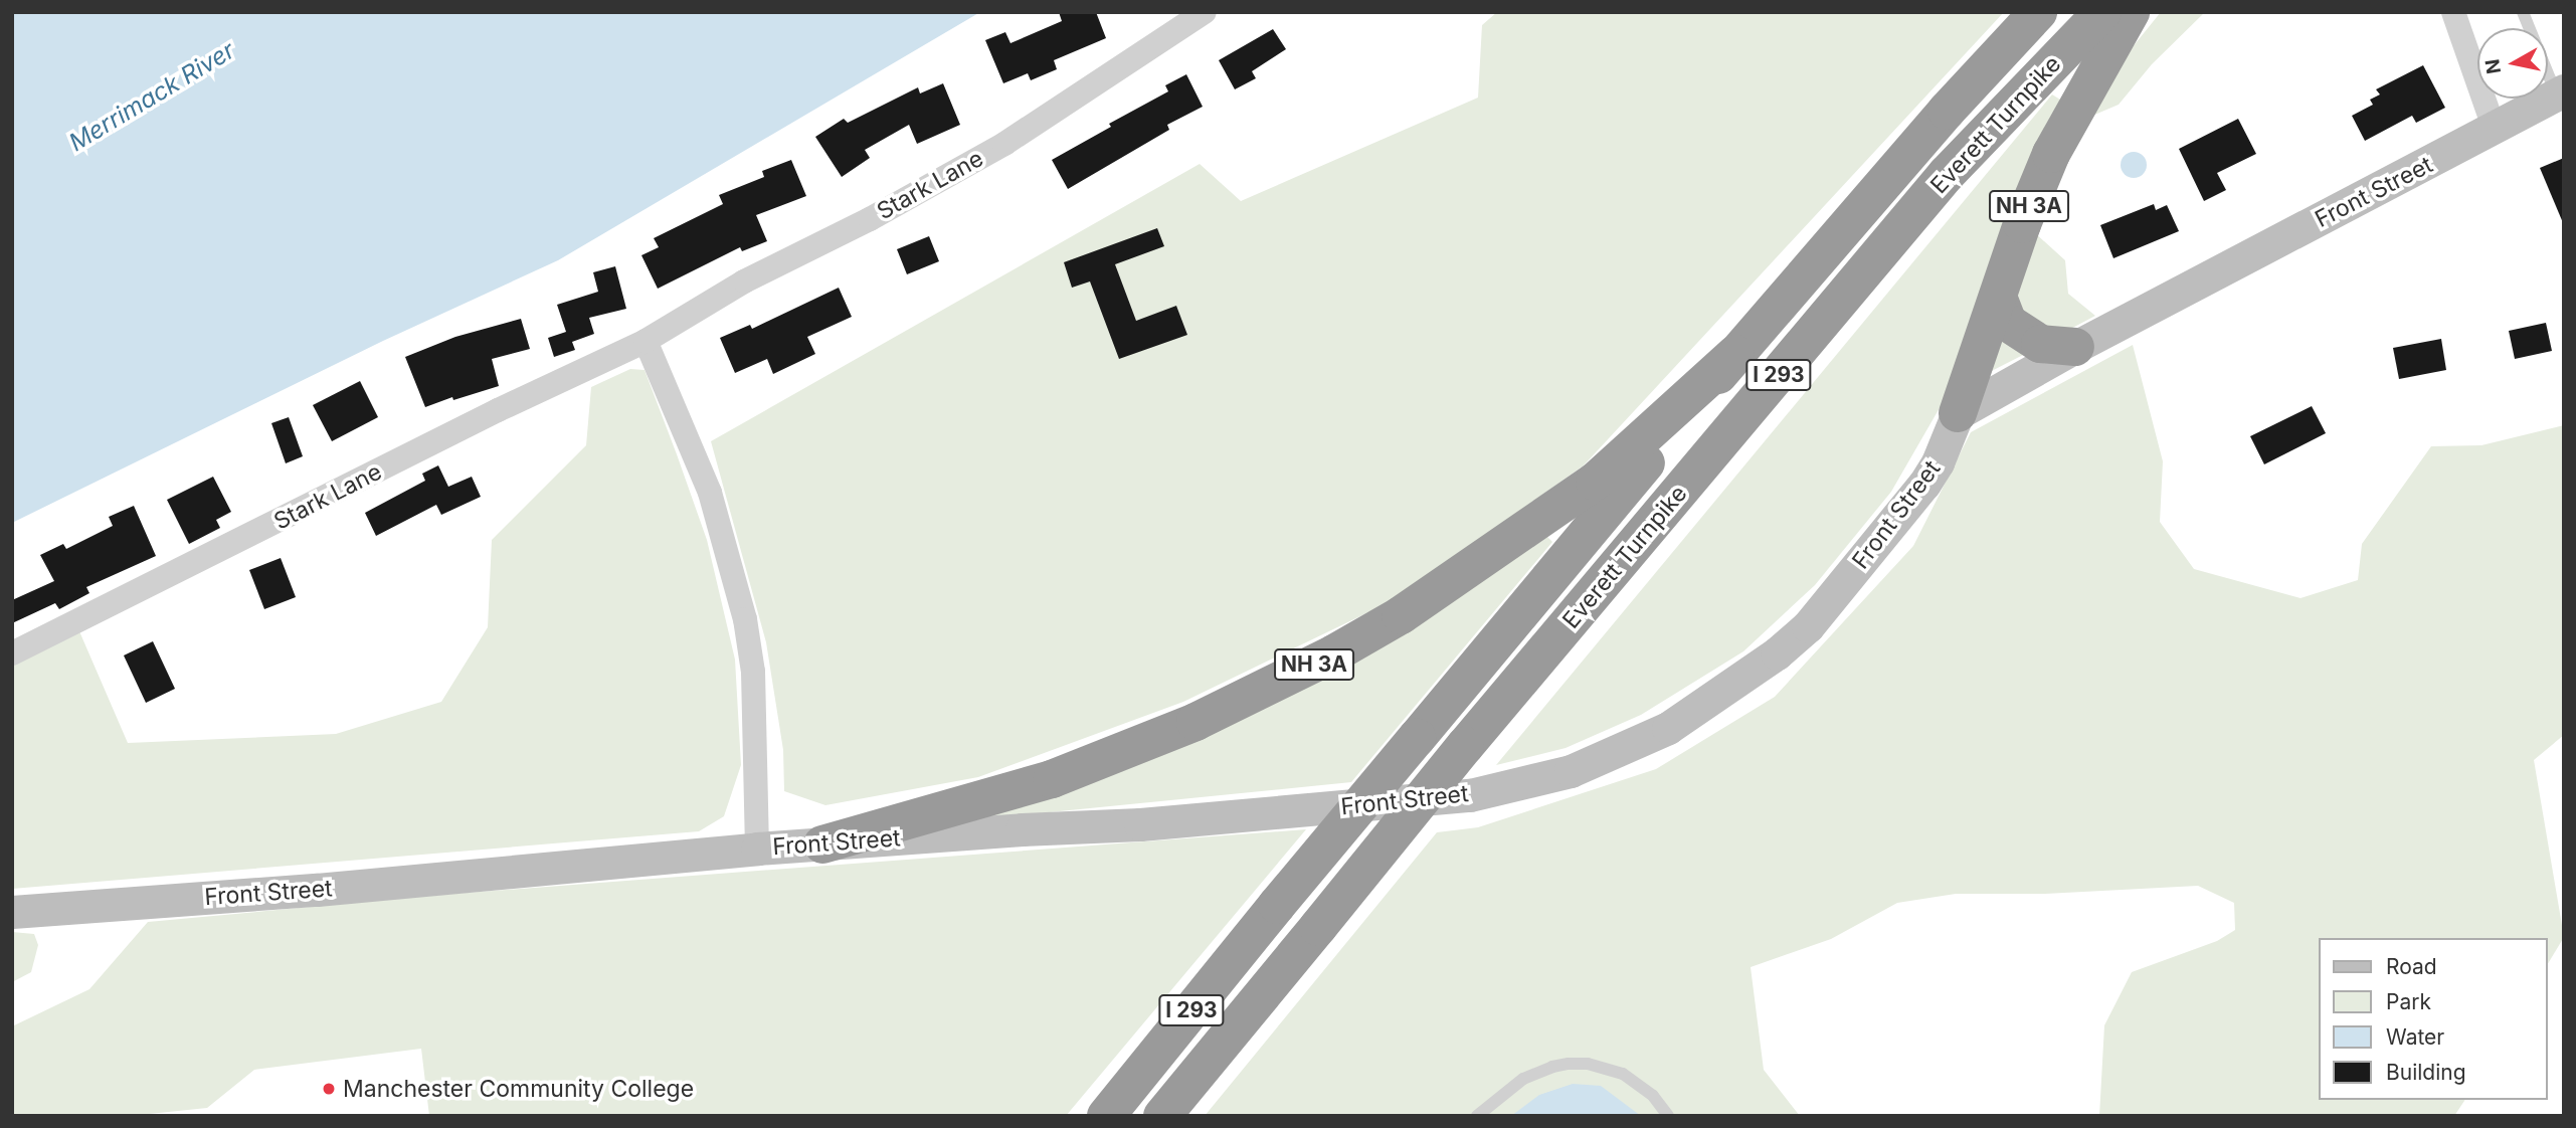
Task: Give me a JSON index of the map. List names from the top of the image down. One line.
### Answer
{"streets":{"highway":["Everett Turnpike","NH 3A","I 293"],"main road":["Front Street"],"street":["Stark Lane"]},"crossings":[["Everett Turnpike","NH 3A"],["Front Street","NH 3A"]],"water":["Merrimack River"],"places":["Manchester Community College"],"legend":["Road","Park","Water","Building"],"north":"left"}
